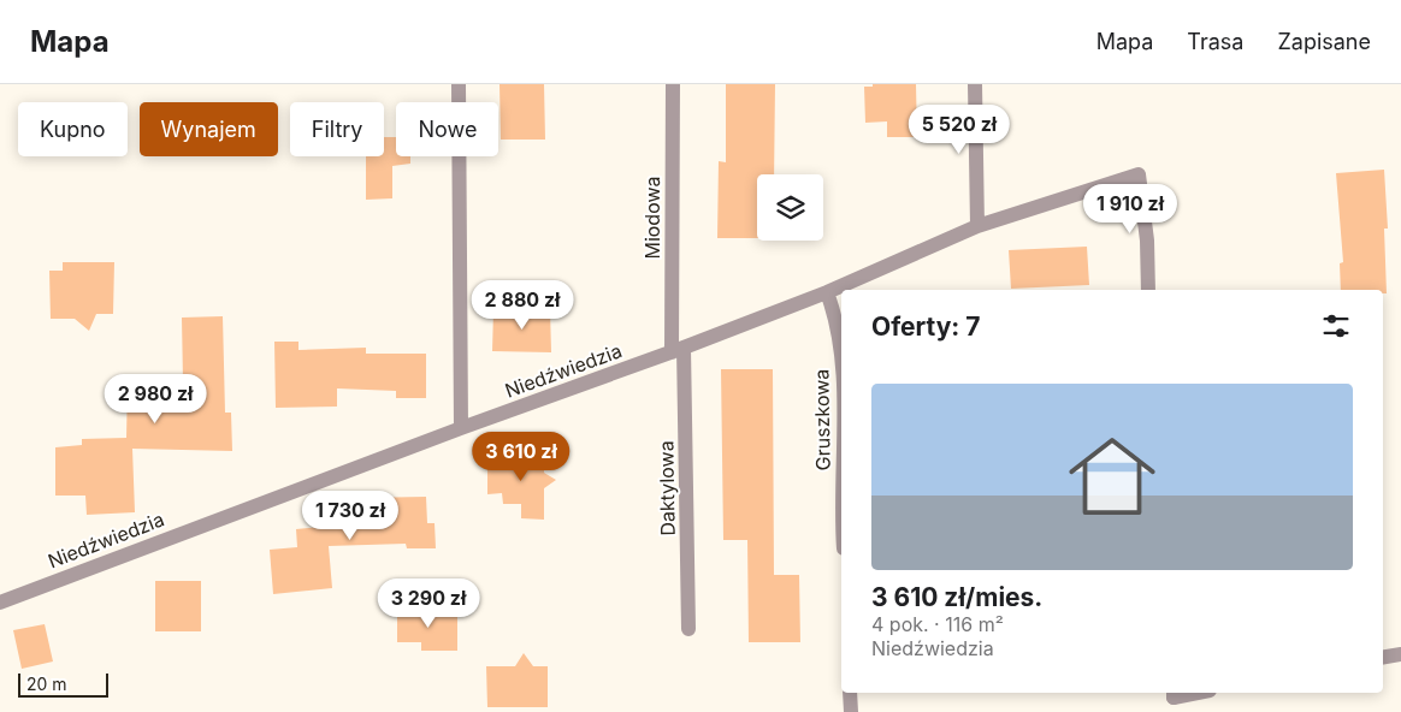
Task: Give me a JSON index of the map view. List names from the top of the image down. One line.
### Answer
{"streets":{"street":["Miodowa","Niedźwiedzia","Gruszkowa","Daktylowa"]},"crossings":[["Miodowa","Niedźwiedzia"],["Miodowa","Daktylowa"],["Niedźwiedzia","Gruszkowa"],["Niedźwiedzia","Daktylowa"]],"scale_bar":"20 m","page":{"header":"Mapa","nav":["Mapa","Trasa","Zapisane"],"chip":["Kupno","Wynajem","Filtry","Nowe"],"price":["5 520 zł","1 910 zł","2 880 zł","2 980 zł","3 610 zł","1 730 zł","3 290 zł"],"heading":"Oferty: 7","list":[{"name":"3 610 zł/mies.","note":"4 pok. · 116 m² · Niedźwiedzia"}],"scale":"20 m"}}
